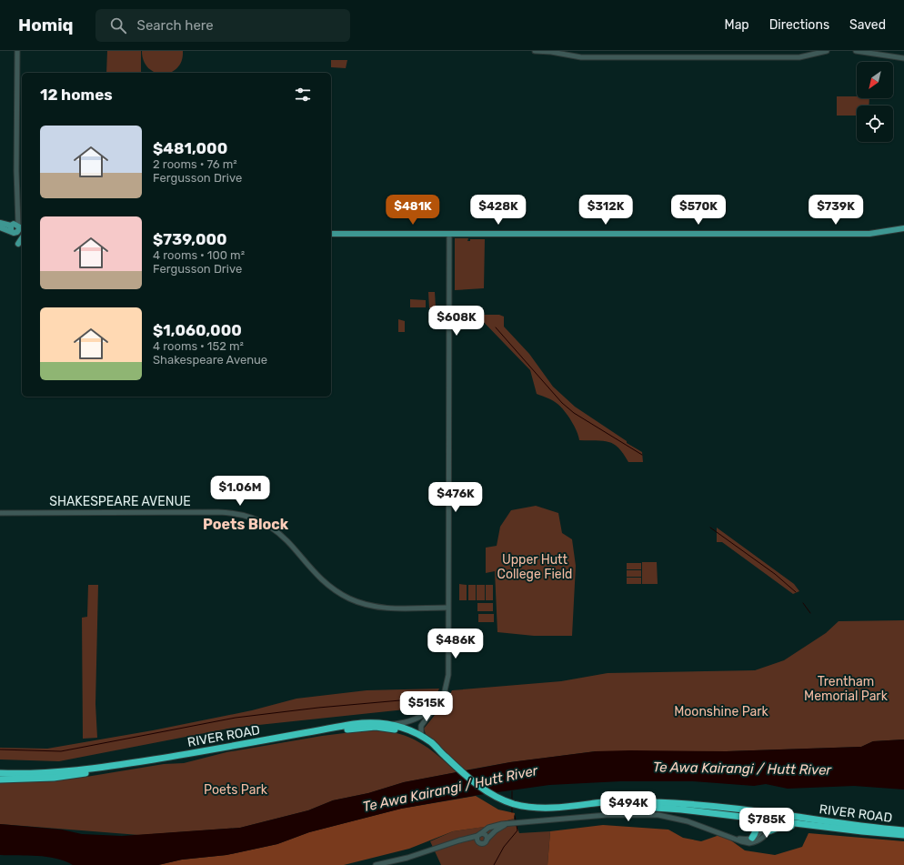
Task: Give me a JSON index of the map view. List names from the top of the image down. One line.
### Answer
{"streets":{"highway":["RIVER ROAD"],"street":["SHAKESPEARE AVENUE"]},"districts":["Poets Block"],"water":["Te Awa Kairangi / Hutt River"],"parks":["Upper Hutt College Field","Trentham Memorial Park","Moonshine Park","Poets Park"],"north":"bottom left","page":{"header":"Homiq","search":"Search here","nav":["Map","Directions","Saved"],"heading":"12 homes","list":[{"name":"$481,000","note":"2 rooms · 76 m² · Fergusson Drive"},{"name":"$739,000","note":"4 rooms · 100 m² · Fergusson Drive"},{"name":"$1,060,000","note":"4 rooms · 152 m² · Shakespeare Avenue"}],"price":["$481K","$428K","$312K","$570K","$739K","$608K","$1.06M","$476K","$486K","$515K","$494K","$785K"]}}
